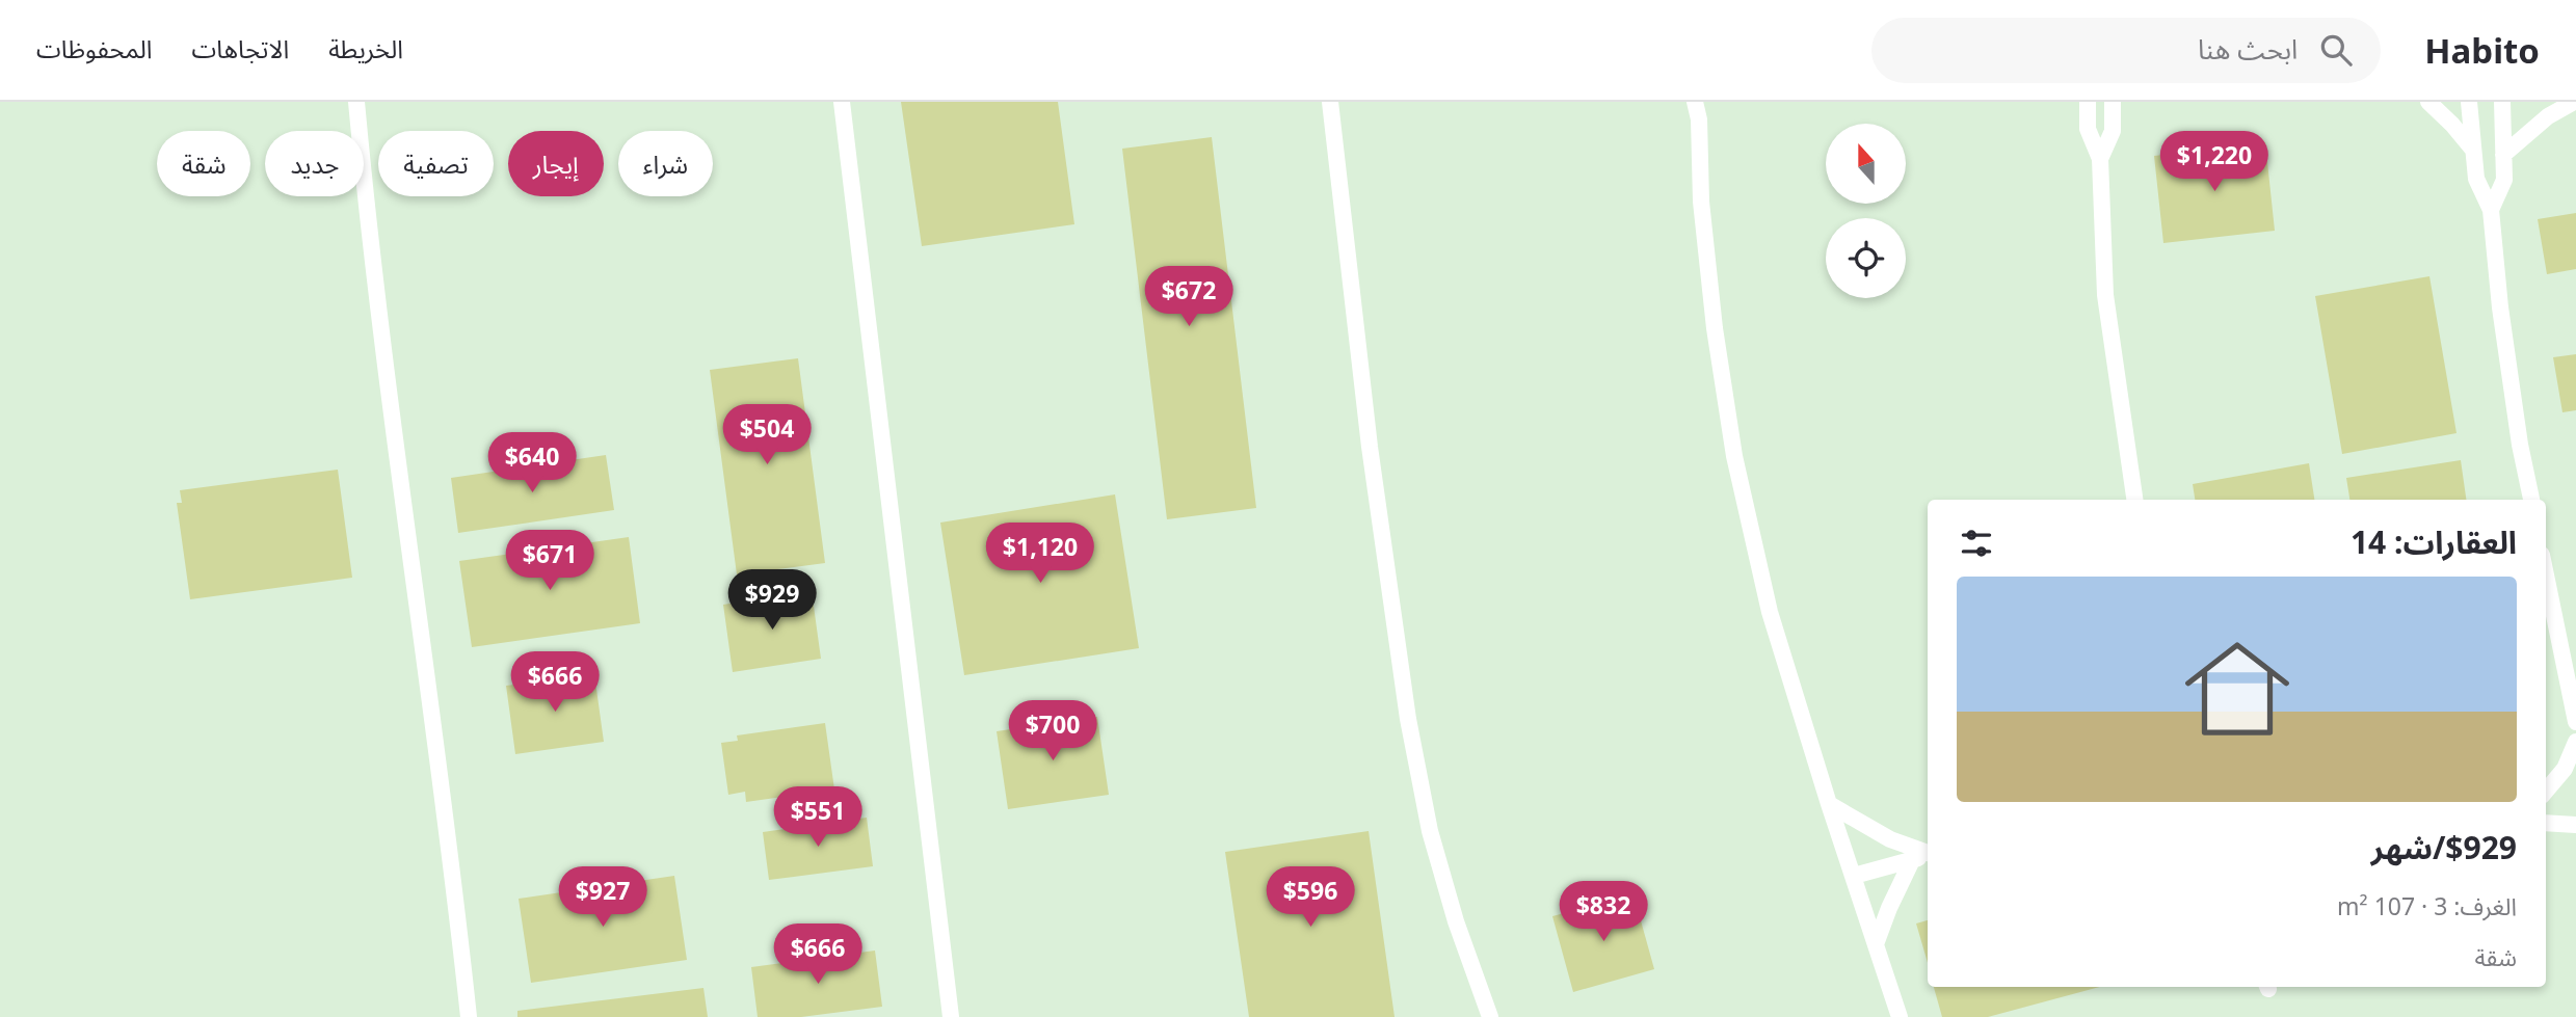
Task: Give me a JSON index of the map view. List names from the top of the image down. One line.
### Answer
{"north":"top","page":{"header":"Habito","search":"ابحث هنا","nav":["الخريطة","الاتجاهات","المحفوظات"],"price":["$1,220","$672","$504","$640","$1,120","$671","$929","$666","$700","$551","$927","$596","$832","$666"],"chip":["شراء","إيجار","تصفية","جديد","شقة"],"heading":"العقارات: 14","list":[{"name":"$929/شهر","note":"الغرف: 3 · 107 m² · شقة"}]}}
